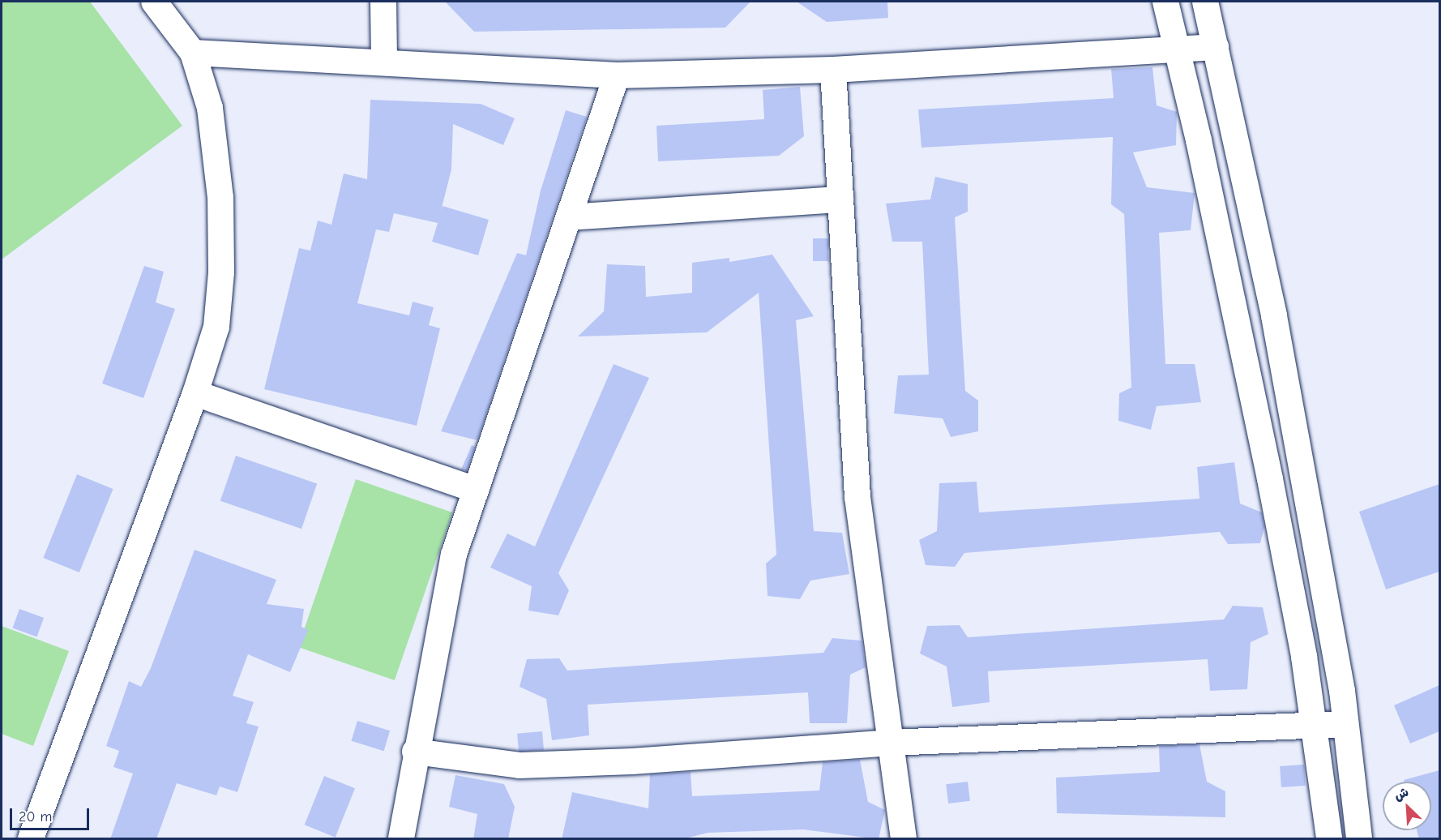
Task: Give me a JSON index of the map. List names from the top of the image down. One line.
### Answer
{"scale_bar":"20 m","north":"top left"}
